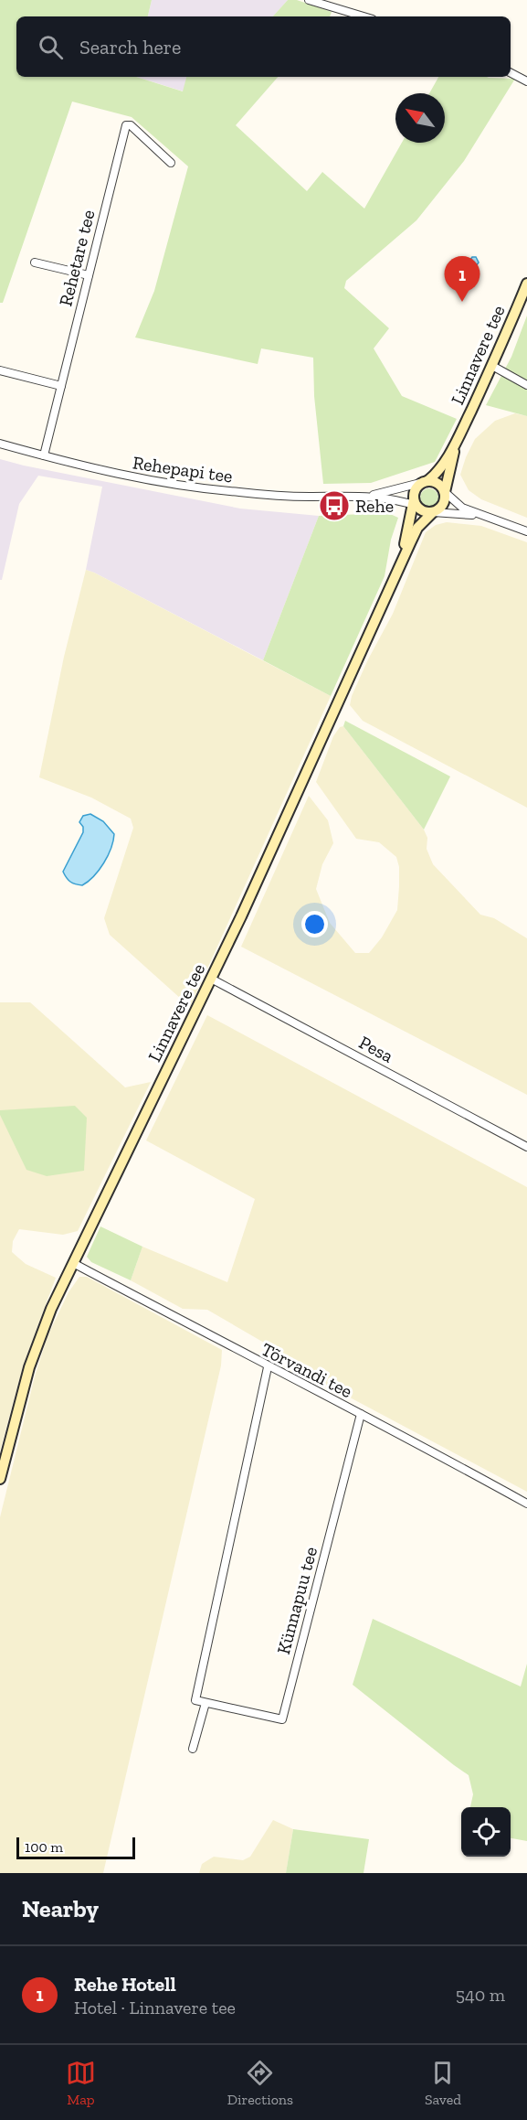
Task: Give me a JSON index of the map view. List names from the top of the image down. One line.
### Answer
{"streets":{"street":["Rehetare tee","Linnavere tee","Rehepapi tee","Pesa","Tõrvandi tee","Künnapuu tee"]},"crossings":[["Rehetare tee","Rehepapi tee"],["Linnavere tee","Rehepapi tee"],["Linnavere tee","Pesa"],["Linnavere tee","Tõrvandi tee"],["Tõrvandi tee","Künnapuu tee"]],"places":{"bus stop":["Rehe"]},"scale_bar":"100 m","north":"top left","page":{"search":"Search here","pins":"1","scale":"100 m","heading":"Nearby","list":[{"mark":"1","name":"Rehe Hotell","note":"Hotel · Linnavere tee","value":"540 m"}],"nav":["Map","Directions","Saved"]}}
